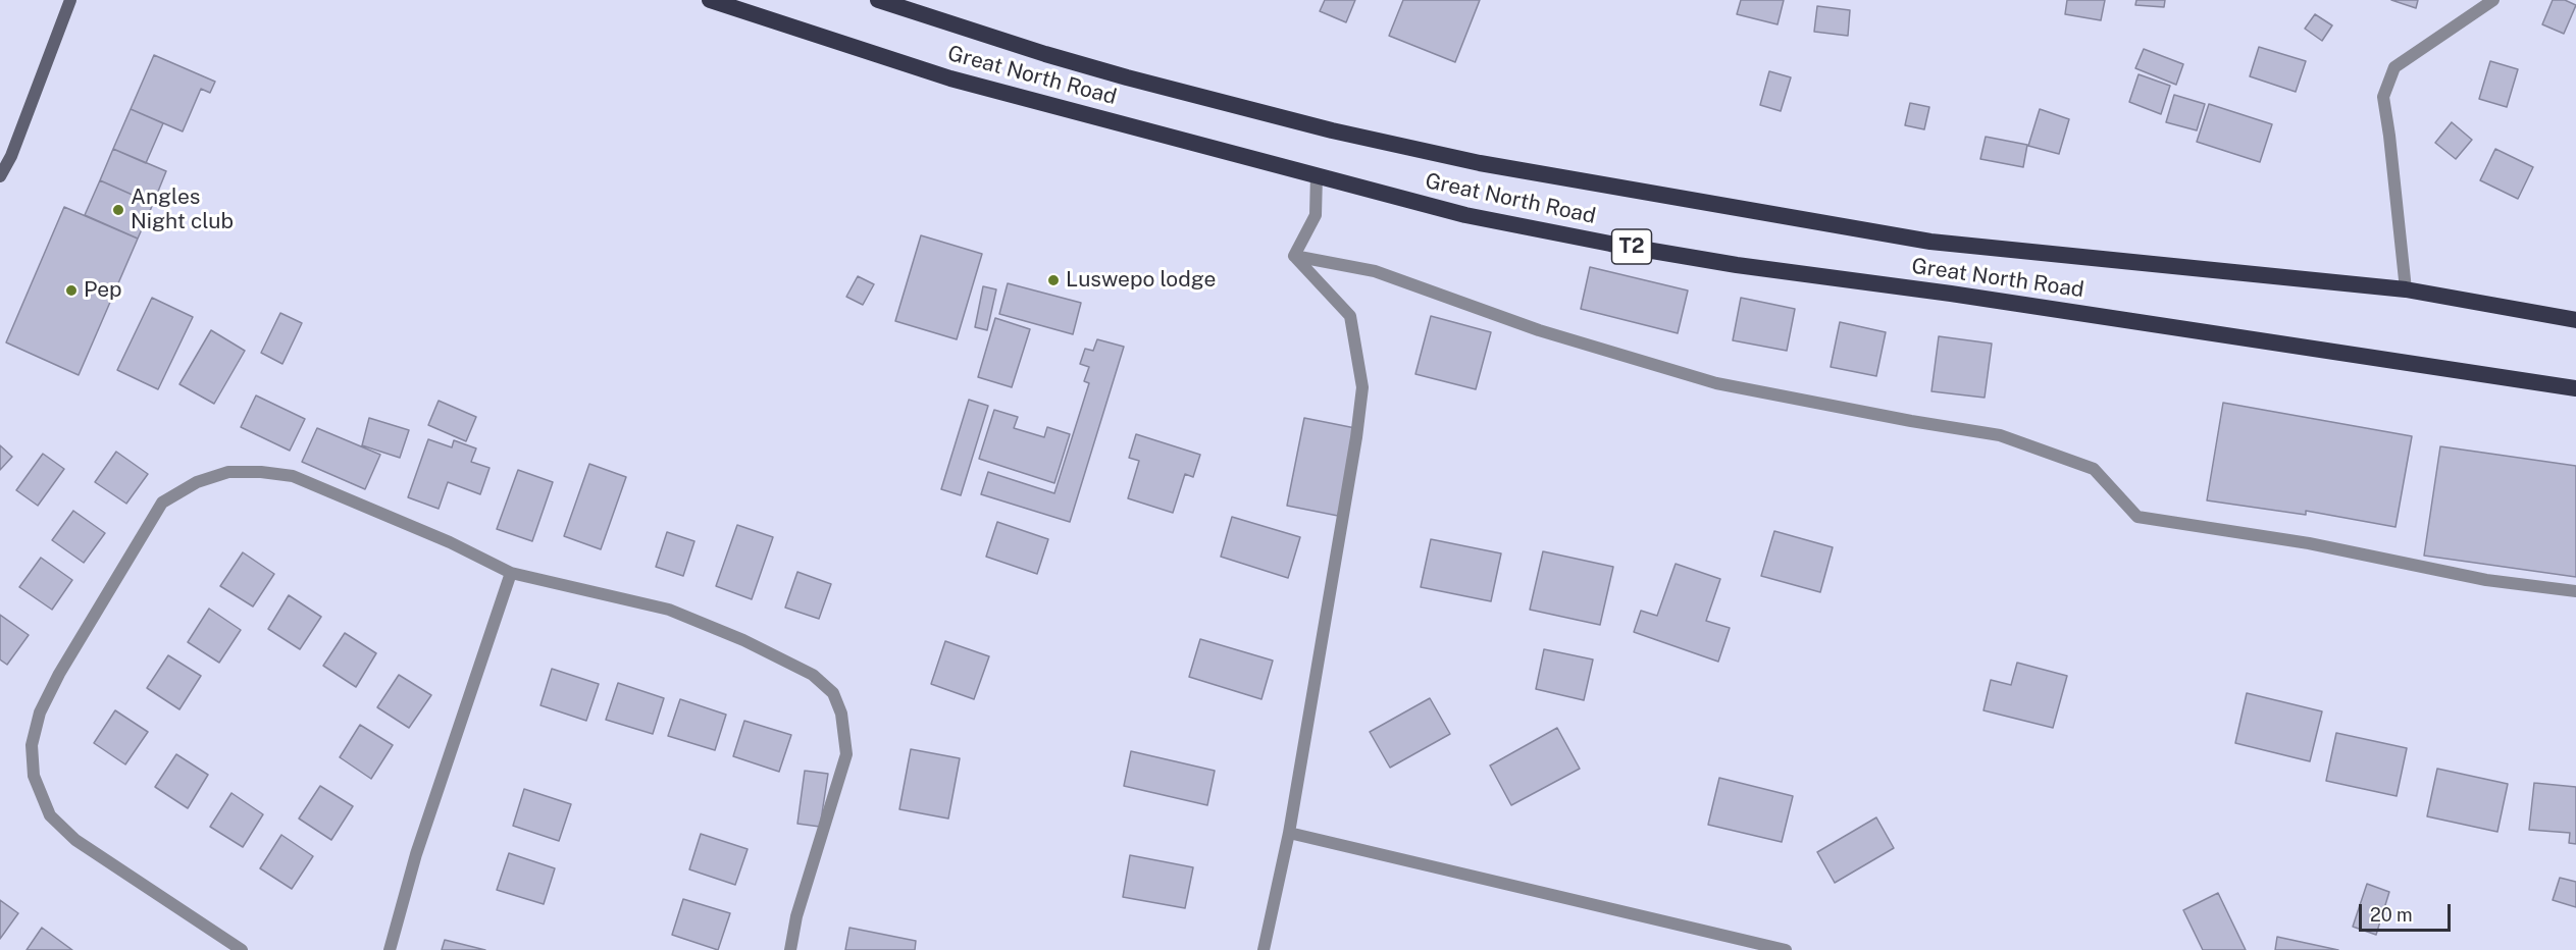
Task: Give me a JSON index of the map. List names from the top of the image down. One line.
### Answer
{"streets":{"highway":["Great North Road","T2"]},"places":["Angles Night club","Luswepo lodge","Pep"],"scale_bar":"20 m"}
